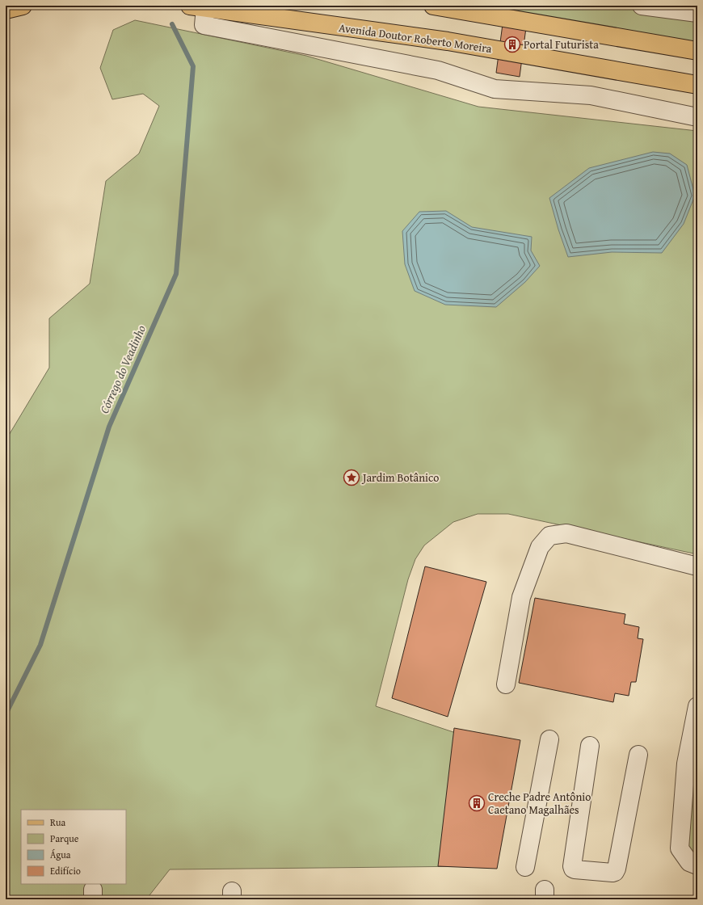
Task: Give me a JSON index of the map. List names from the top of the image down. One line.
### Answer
{"streets":{"main road":["Avenida Doutor Roberto Moreira"]},"water":["Córrego do Veadinho"],"places":{"building":["Portal Futurista","Creche Padre Antônio Caetano Magalhães"],"place":["Jardim Botânico"]},"legend":["Rua","Parque","Água","Edifício"]}
